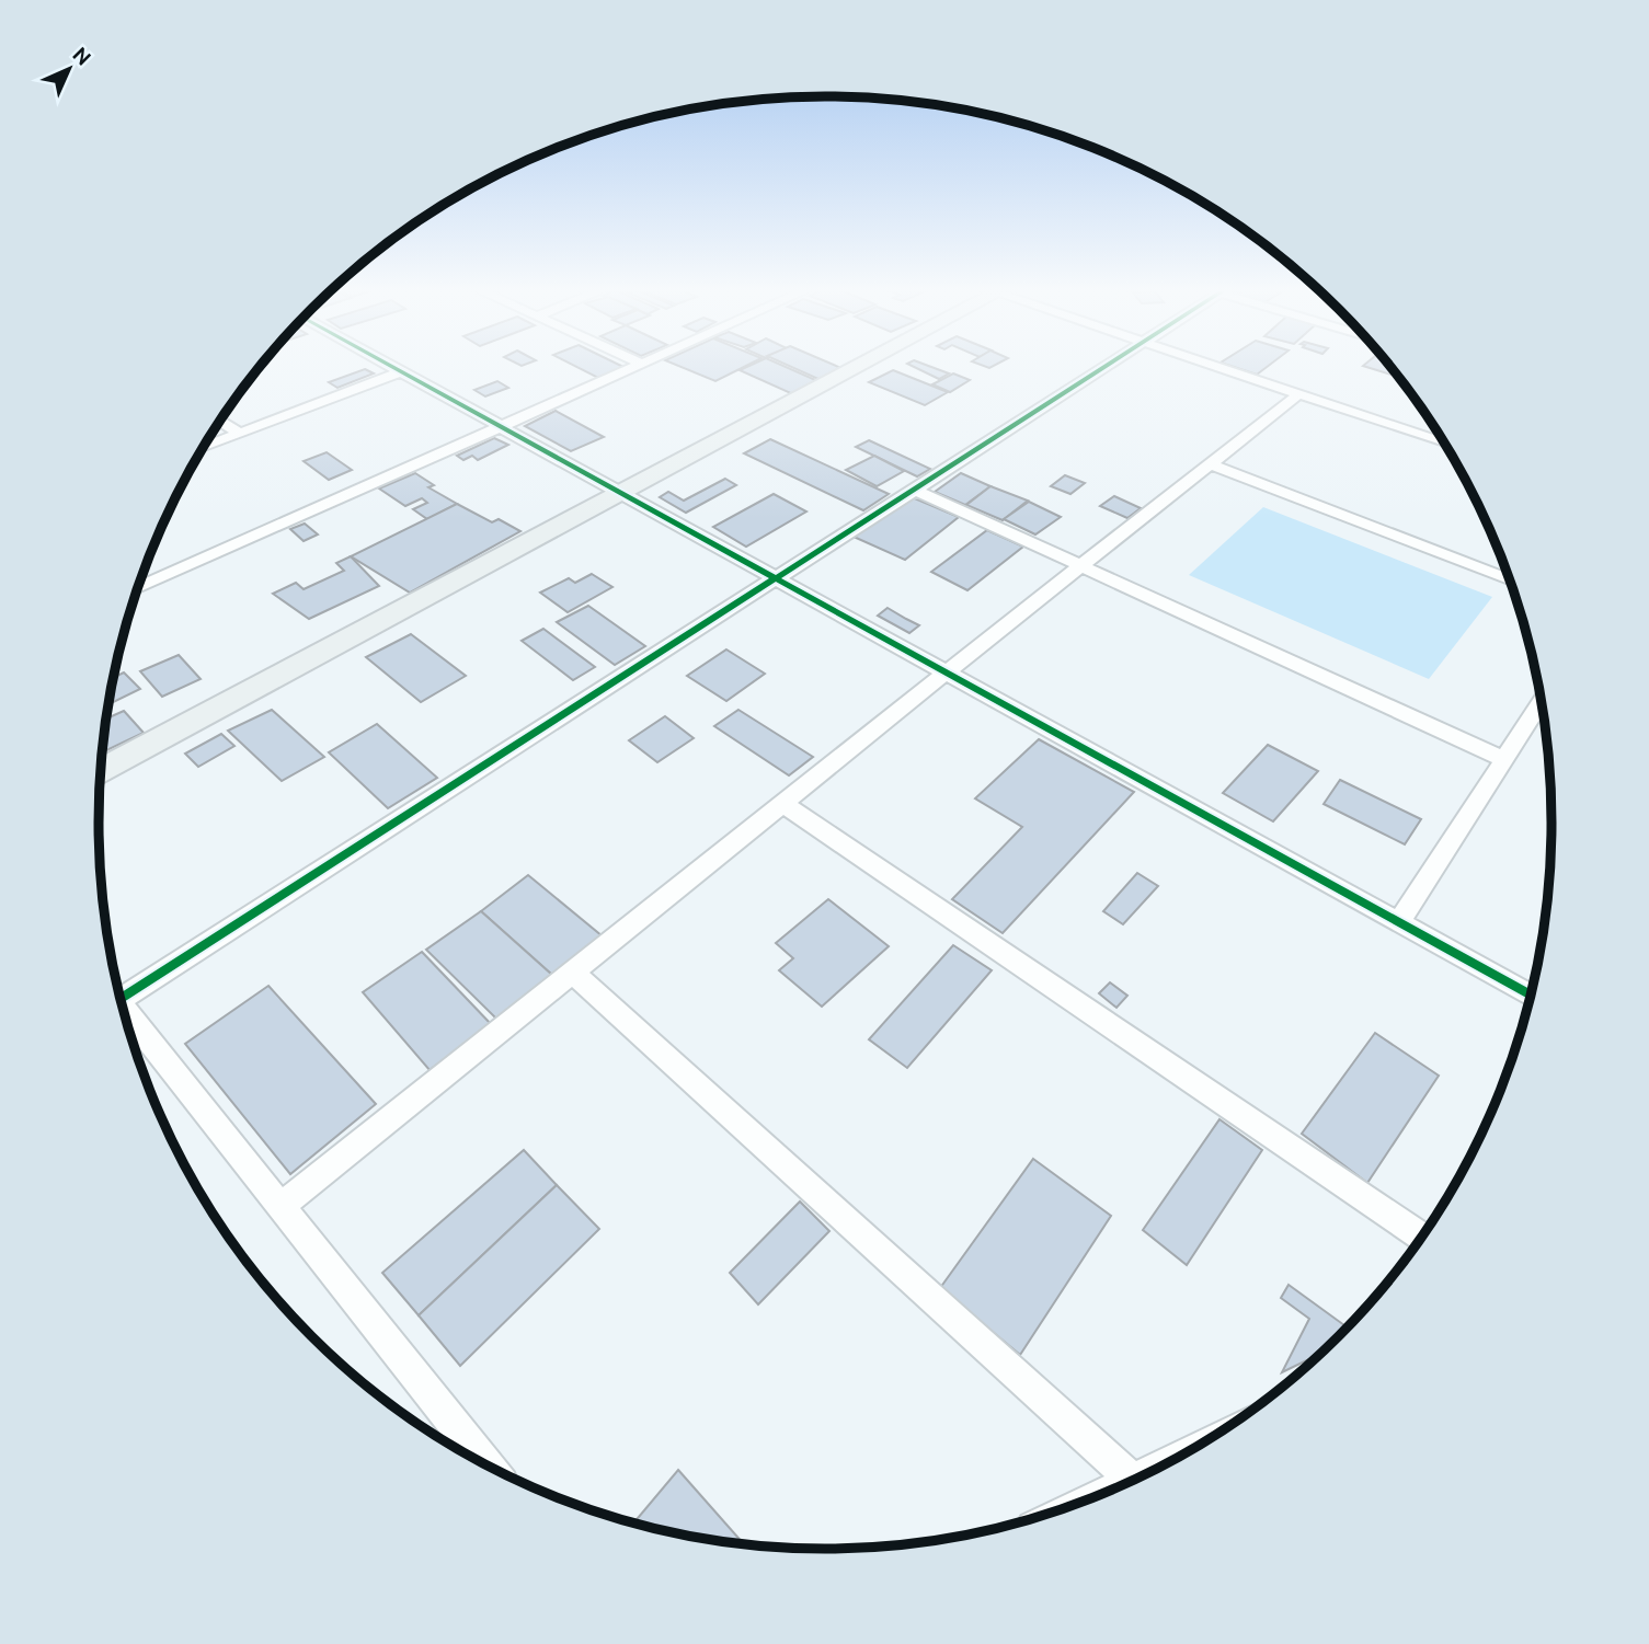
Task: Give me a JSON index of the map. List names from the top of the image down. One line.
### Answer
{"north":"top right"}
